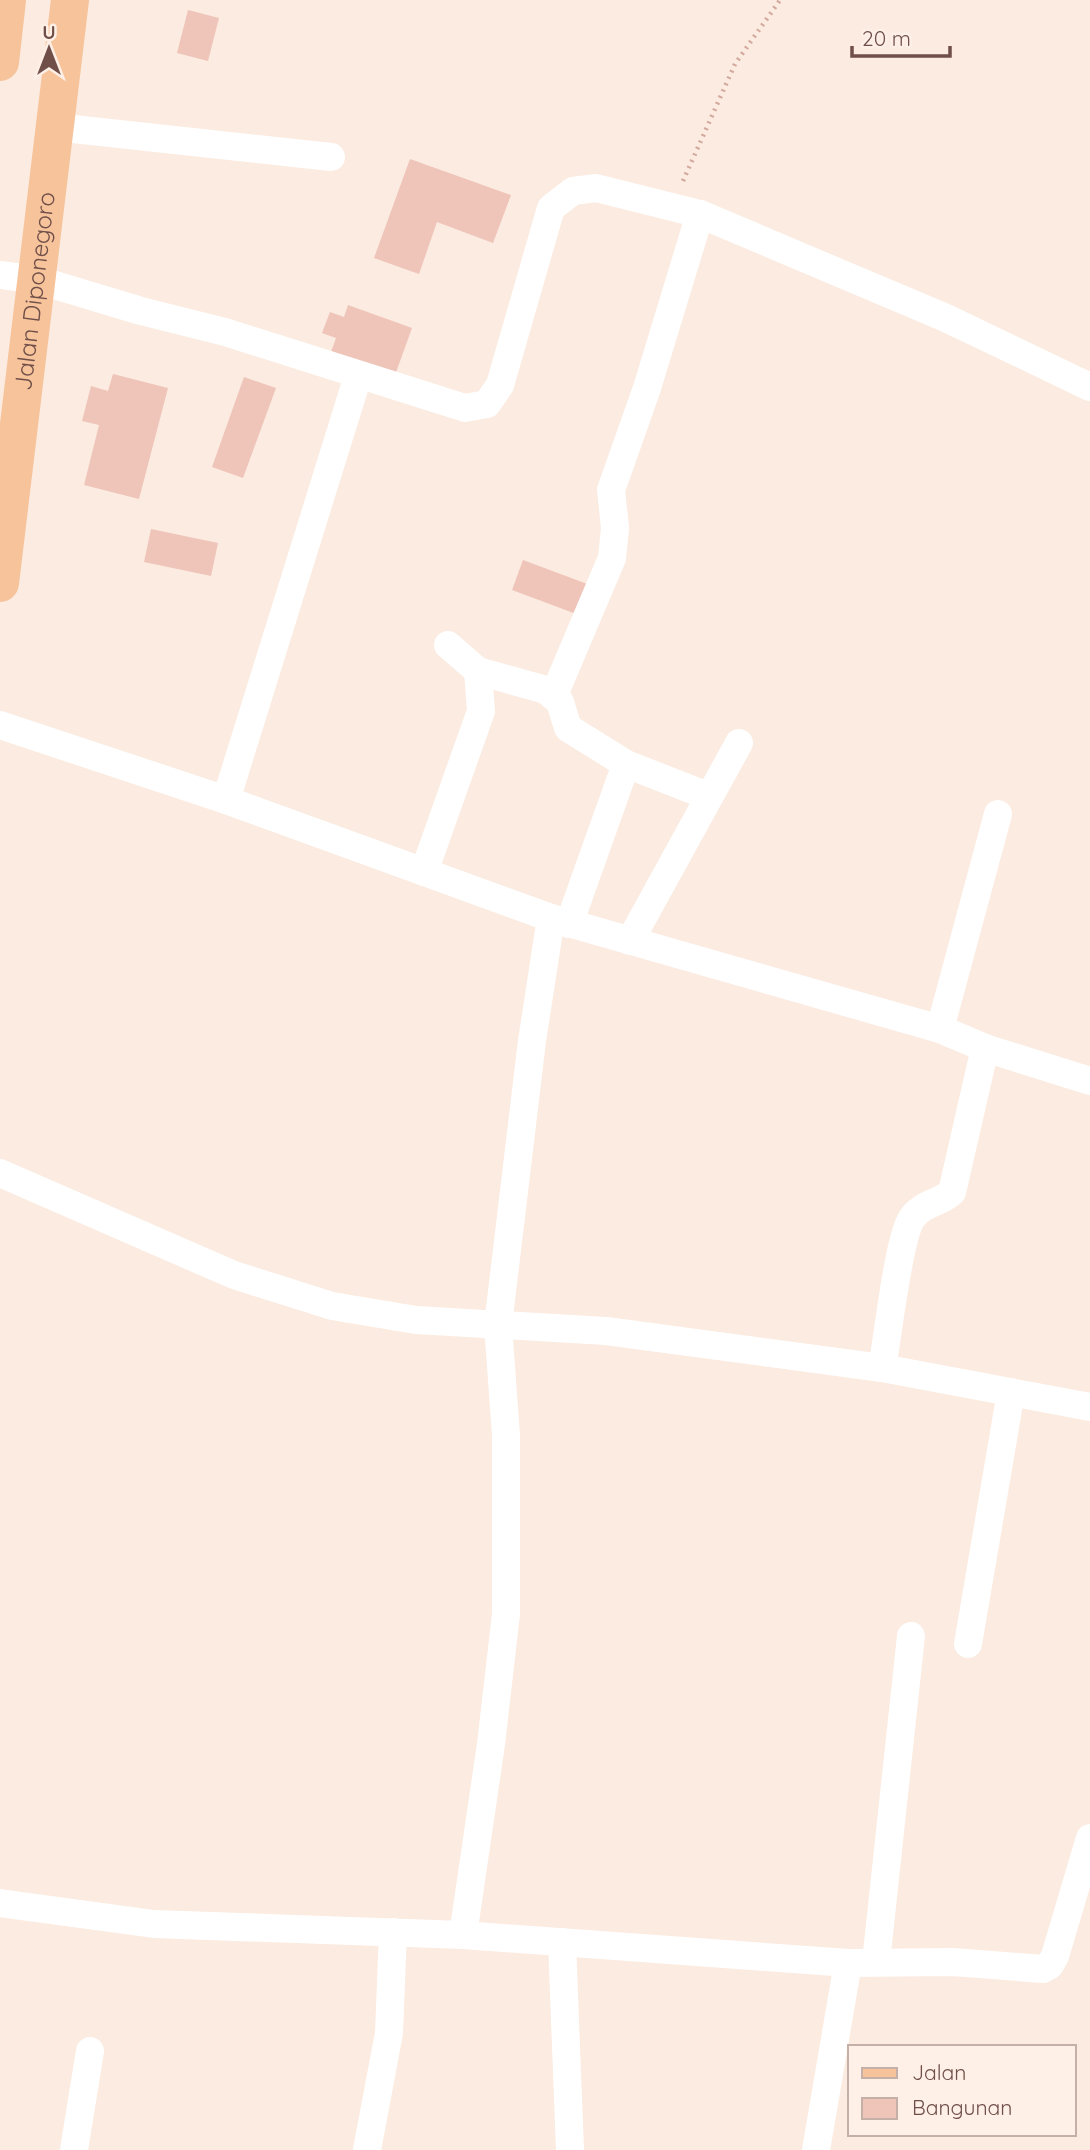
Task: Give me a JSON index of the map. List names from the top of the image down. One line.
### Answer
{"streets":{"main road":["Jalan Diponegoro"]},"legend":["Jalan","Bangunan"],"scale_bar":"20 m","north":"top"}
